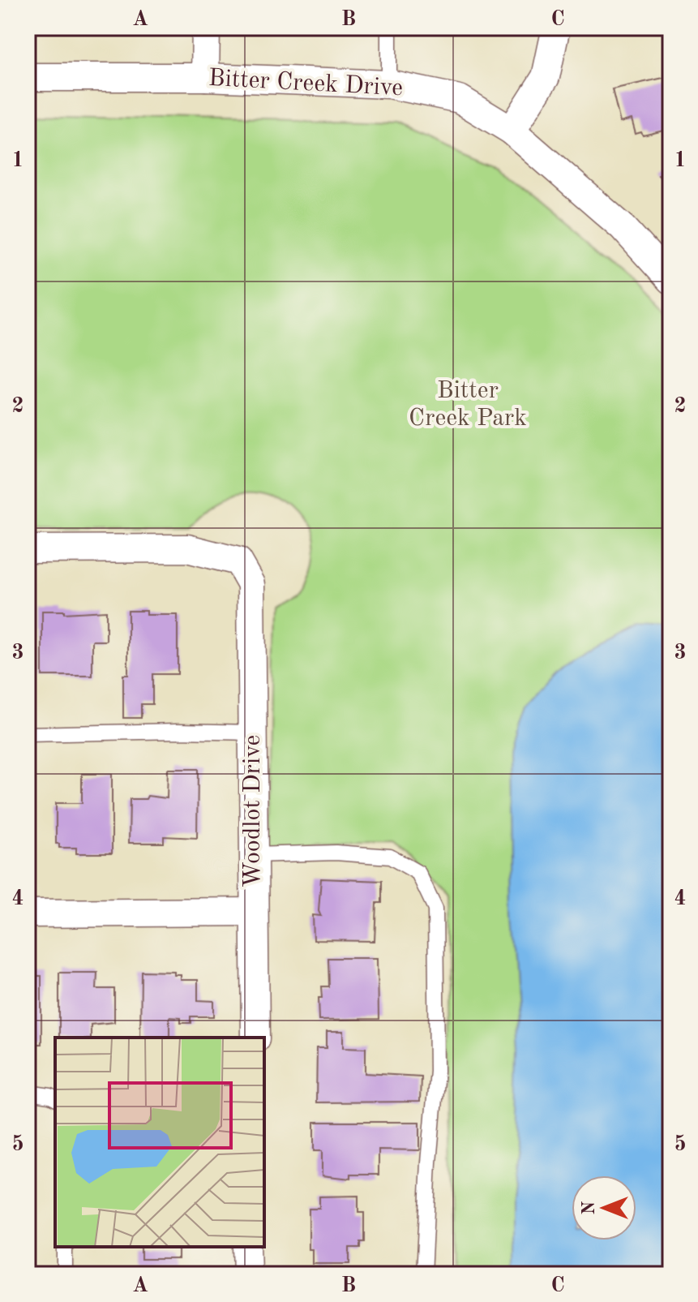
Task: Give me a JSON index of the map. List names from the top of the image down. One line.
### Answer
{"streets":{"street":["Bitter Creek Drive","Woodlot Drive"]},"parks":["Bitter Creek Park"],"north":"left","grid":{"columns":["A","B","C"],"rows":["1","2","3","4","5"]}}
